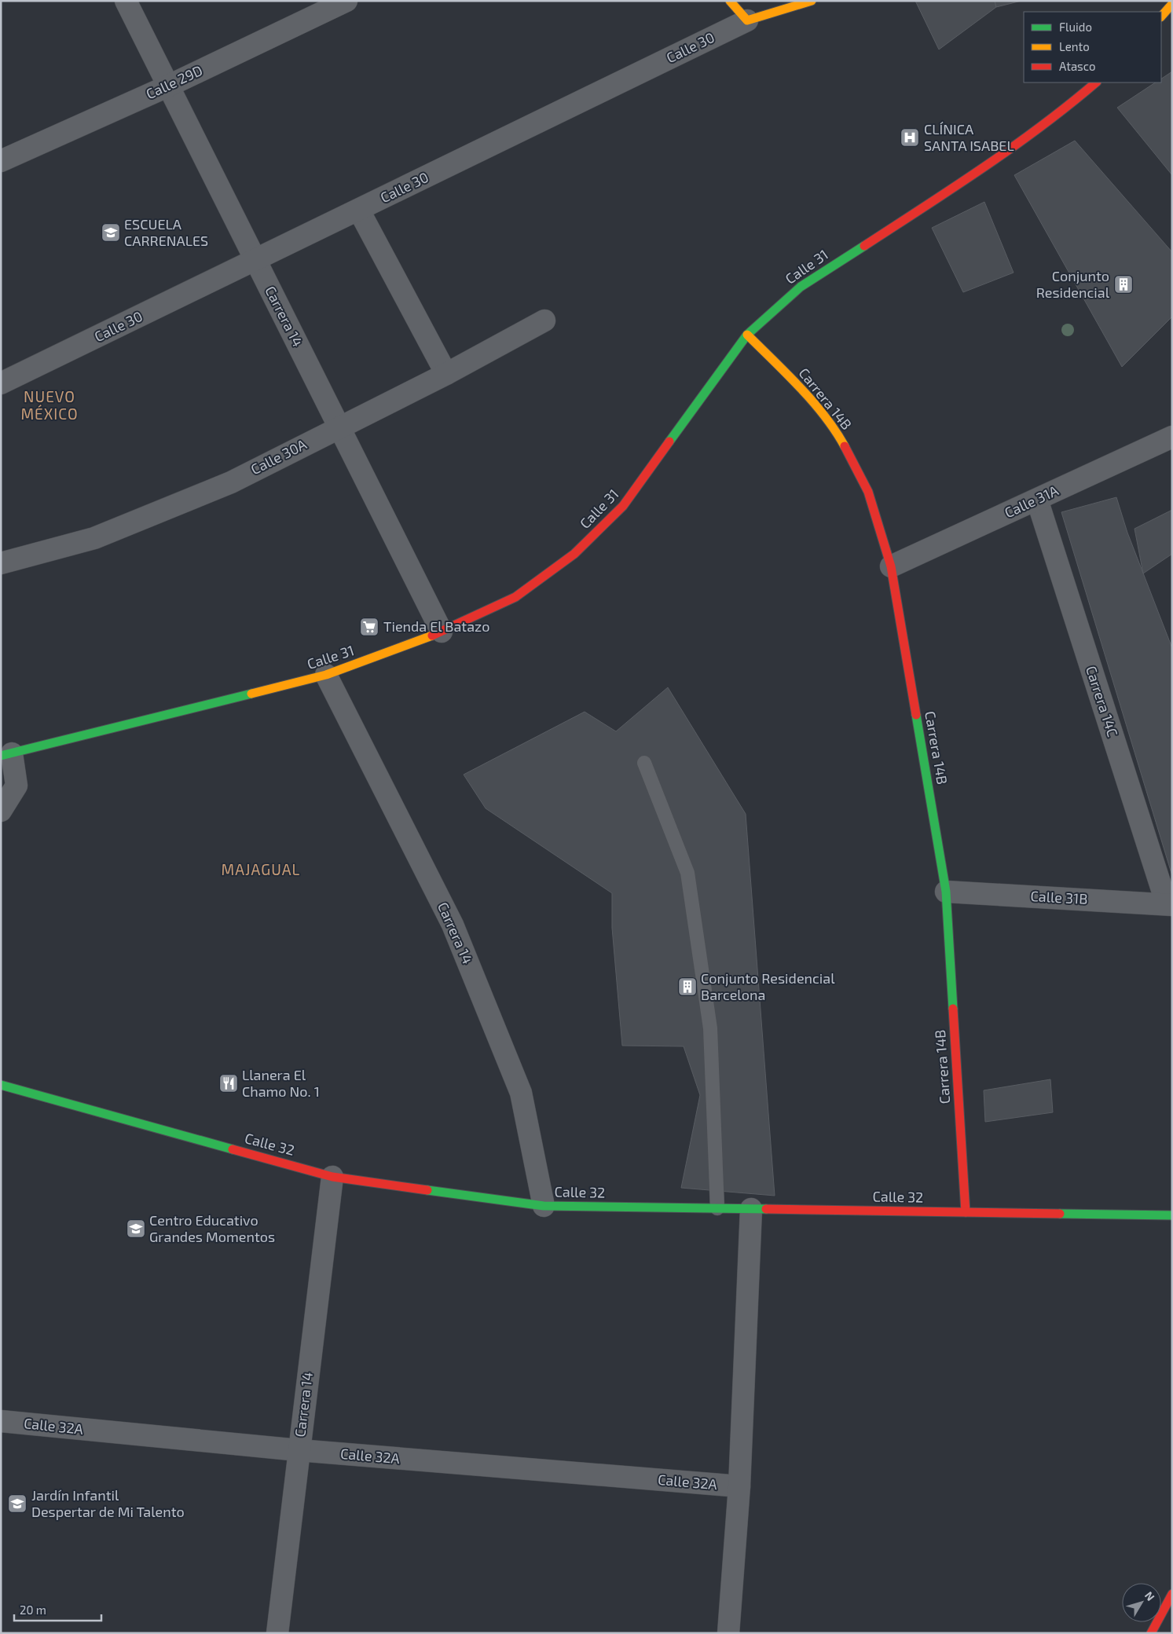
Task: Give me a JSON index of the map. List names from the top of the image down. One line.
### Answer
{"streets":{"street":["Calle 30","Calle 29D","Calle 31","Carrera 14","Carrera 14B","Calle 30A","Calle 31A","Carrera 14C","Calle 31B","Calle 32","Calle 32A"]},"crossings":[["Calle 30","Carrera 14"],["Calle 29D","Carrera 14"],["Calle 31","Carrera 14"],["Calle 31","Carrera 14B"],["Carrera 14","Calle 30A"],["Carrera 14","Calle 32"],["Carrera 14","Calle 32A"],["Carrera 14B","Calle 31A"],["Carrera 14B","Calle 31B"],["Carrera 14B","Calle 32"],["Calle 31A","Carrera 14C"],["Carrera 14C","Calle 31B"]],"districts":["NUEVO MÉXICO","MAJAGUAL"],"places":{"hospital":["CLÍNICA SANTA ISABEL"],"school or university":["ESCUELA CARRENALES","Centro Educativo Grandes Momentos","Jardín Infantil Despertar de Mi Talento"],"building":["Conjunto Residencial","Conjunto Residencial Barcelona"],"supermarket":["Tienda El Batazo"],"restaurant":["Llanera El Chamo No. 1"]},"legend":["Fluido","Lento","Atasco"],"scale_bar":"20 m","north":"top right"}
